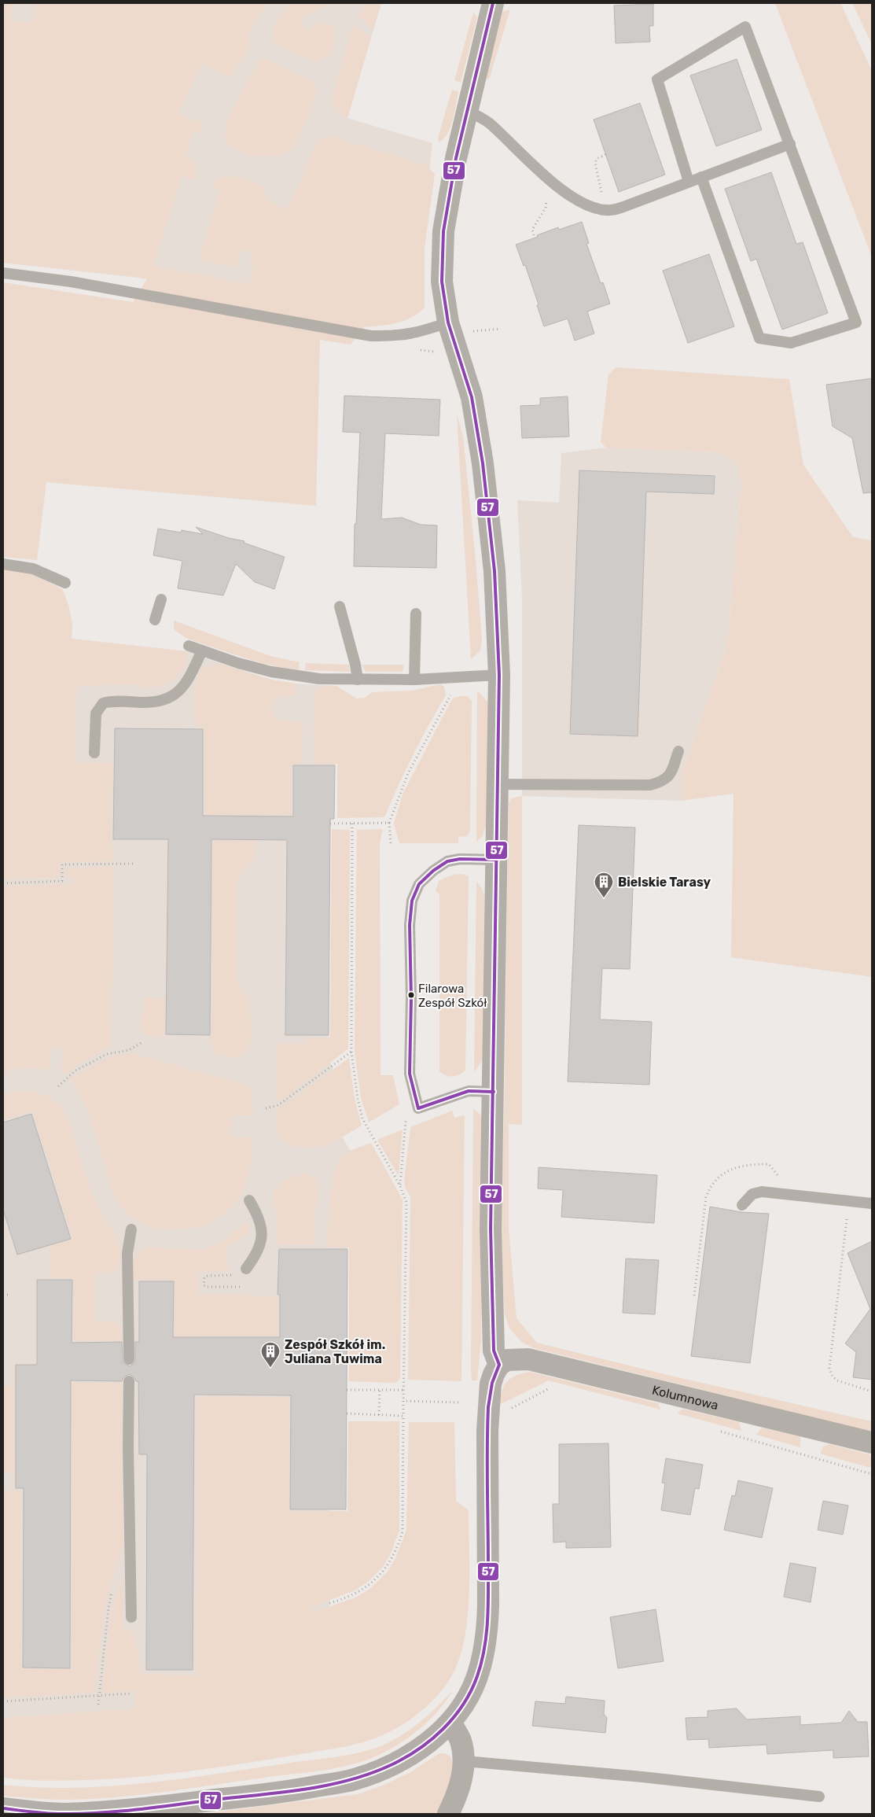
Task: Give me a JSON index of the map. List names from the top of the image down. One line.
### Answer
{"streets":{"street":["Kolumnowa"]},"places":{"building":["Bielskie Tarasy","Zespół Szkół im. Juliana Tuwima"],"other":["Filarowa Zespół Szkół"]},"lines":["transit line 57"]}
